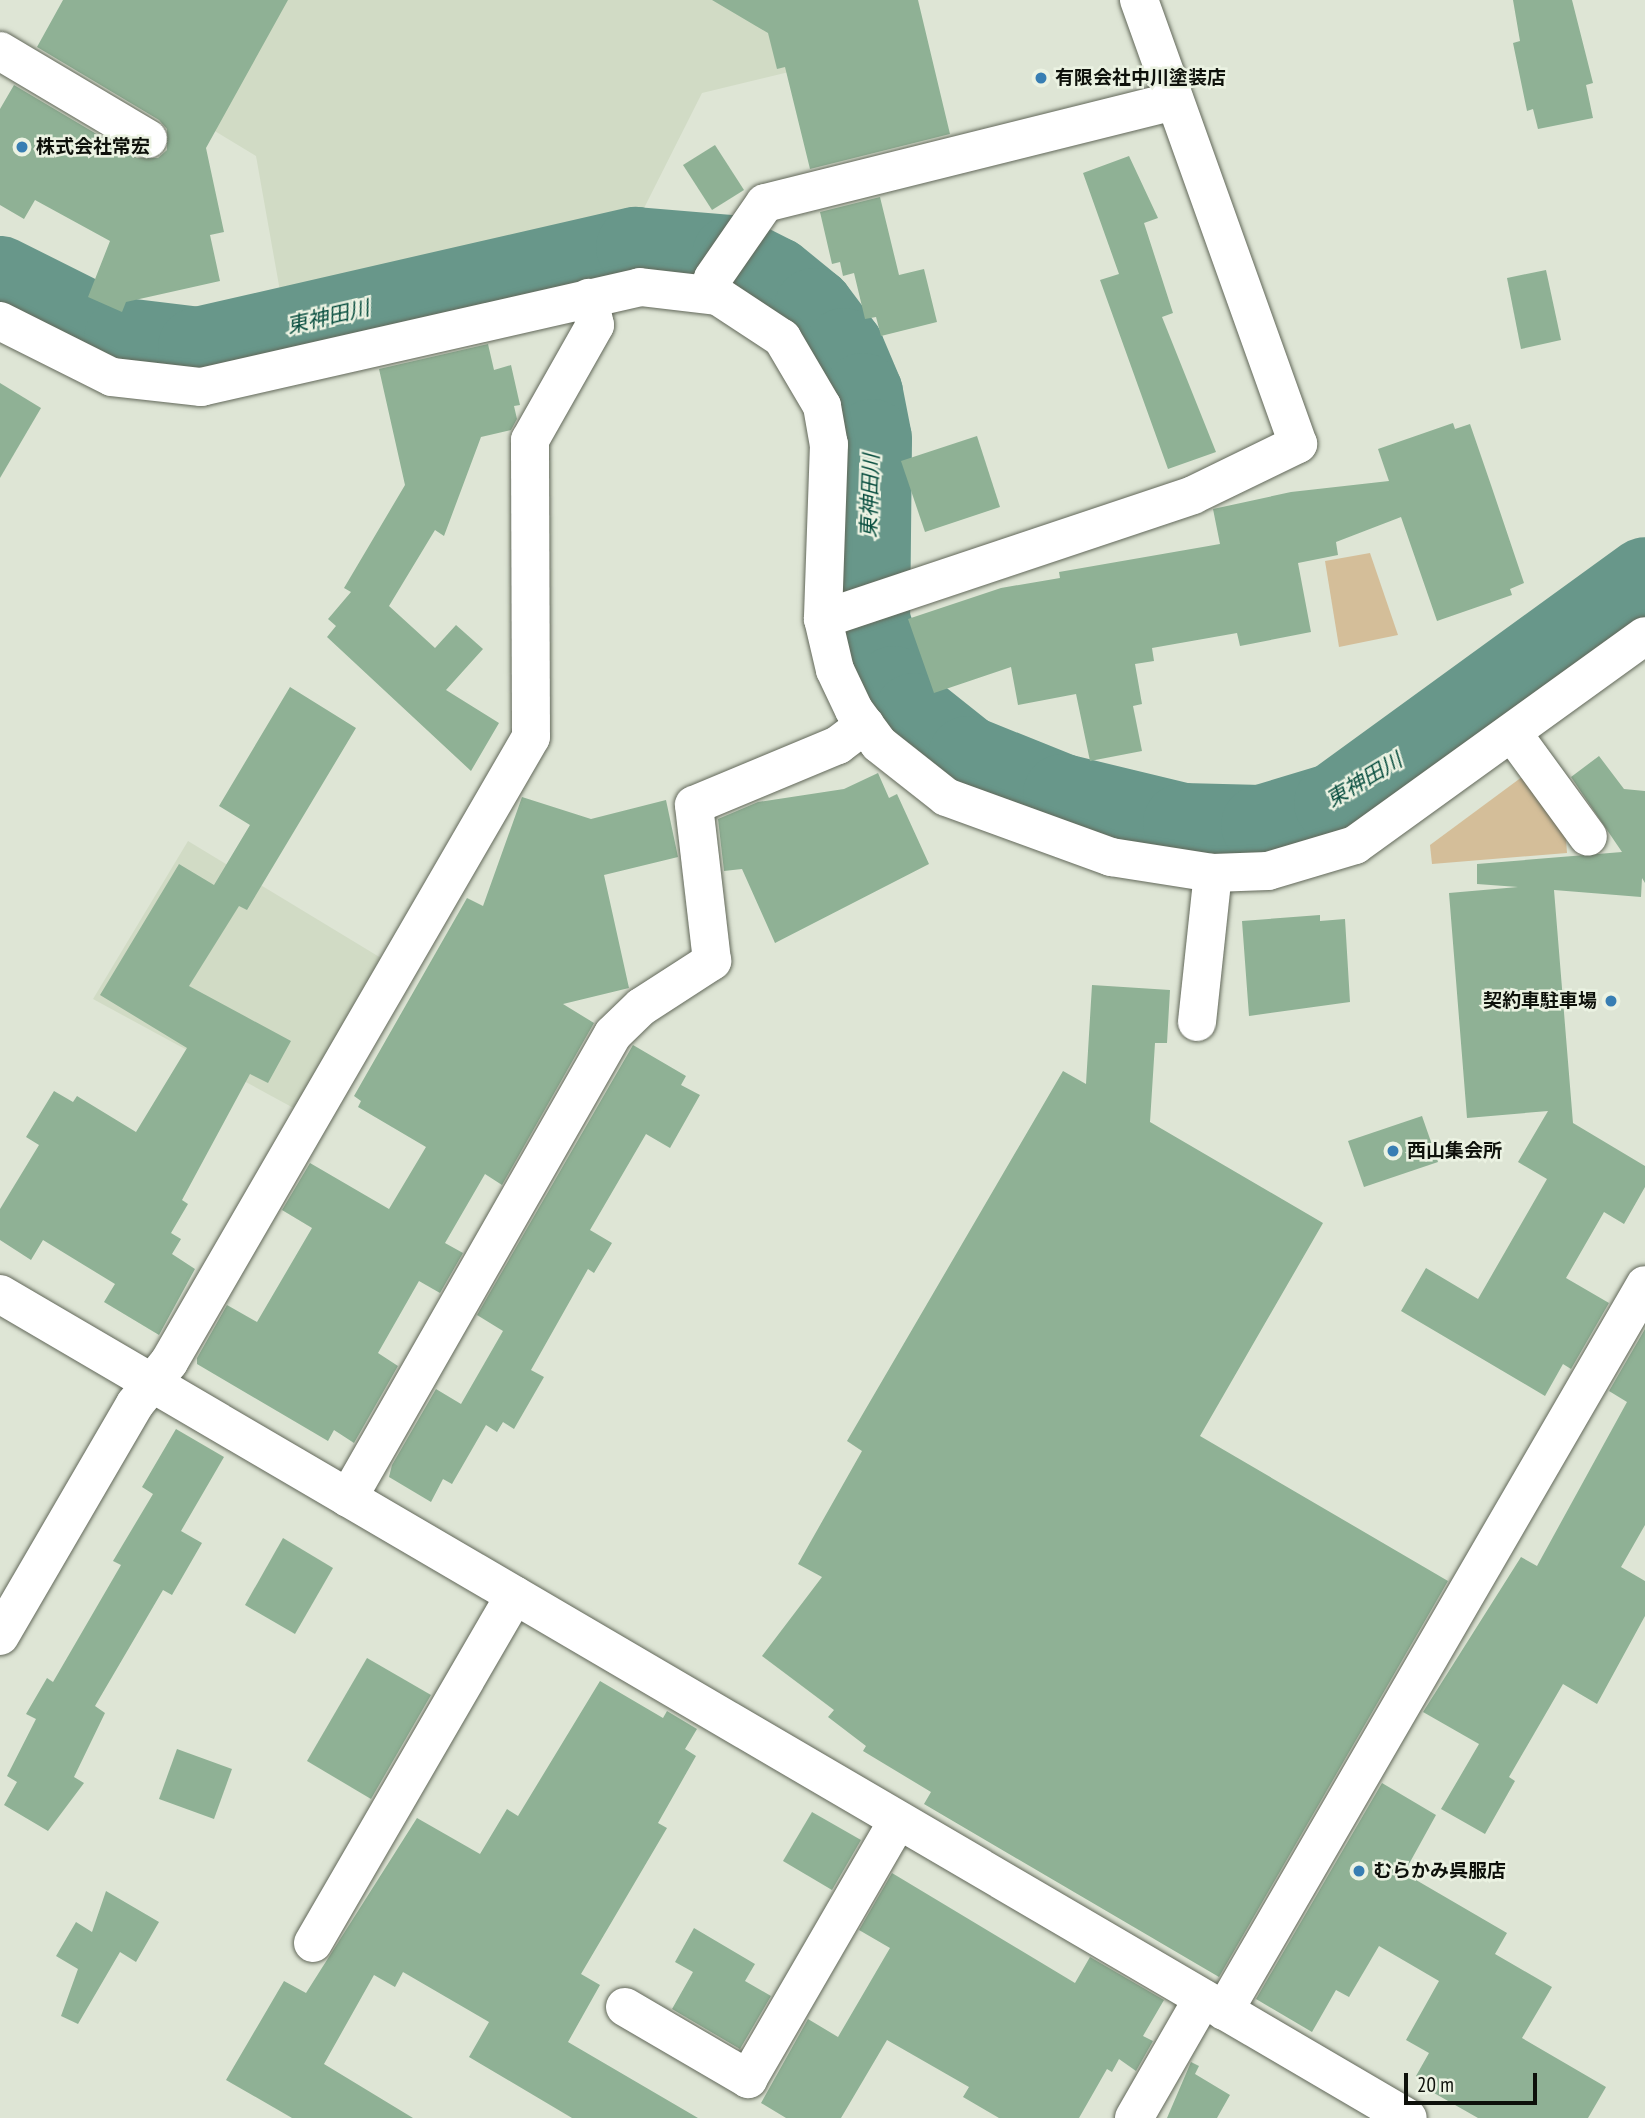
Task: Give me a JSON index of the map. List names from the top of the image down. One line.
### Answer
{"water":["東神田川"],"places":["有限会社中川塗装店","株式会社常宏","契約車駐車場","西山集会所","むらかみ呉服店"],"scale_bar":"20 m"}
